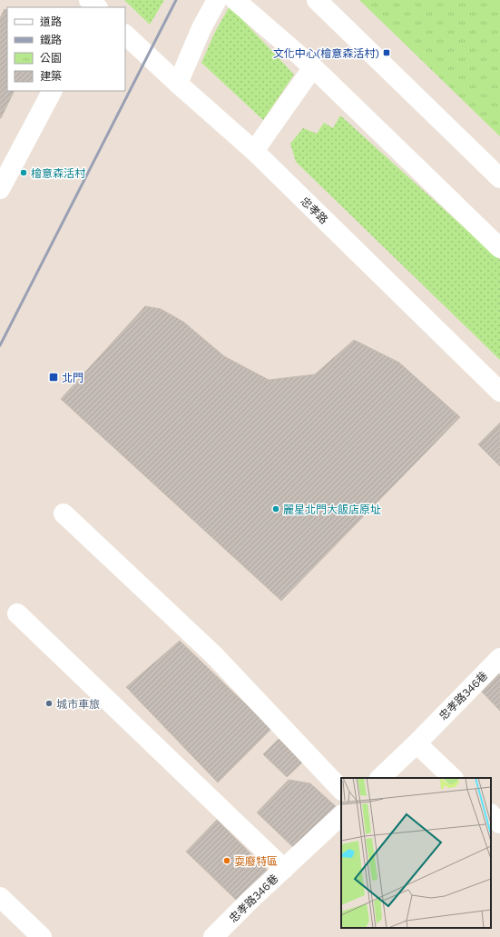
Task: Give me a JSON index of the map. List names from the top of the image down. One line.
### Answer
{"streets":{"street":["忠孝路","忠孝路346巷"]},"places":{"transit":["文化中心(檜意森活村)","北門"],"other":["檜意森活村","麗星北門大飯店原址","城市車旅","耍廢特區"]},"legend":["道路","鐵路","公園","建築"]}
